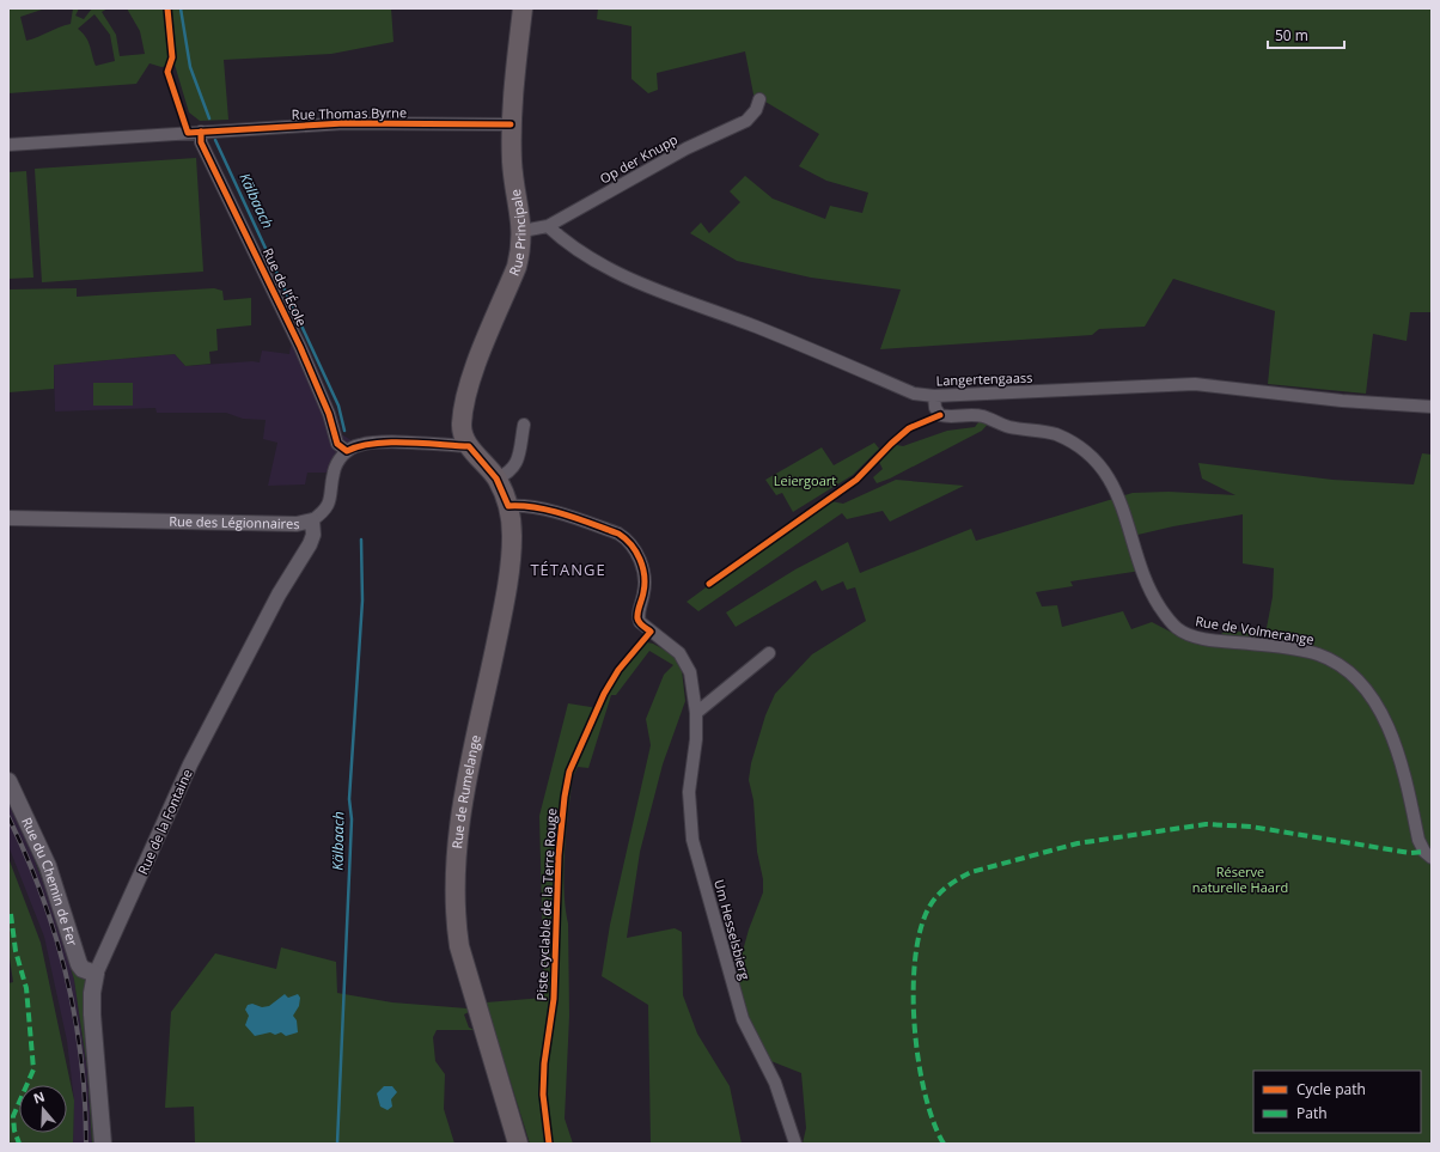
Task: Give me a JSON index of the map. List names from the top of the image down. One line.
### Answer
{"streets":{"main road":["Rue Principale","Rue de Rumelange","Rue de la Fontaine","Rue du Chemin de Fer"],"street":["Rue Thomas Byrne","Op der Knupp","Rue de l'École","Langertengaass","Rue des Légionnaires","Rue de Volmerange","Um Hesselsbierg"],"cycle path":["Piste cyclable de la Terre Rouge"]},"crossings":[["Rue Thomas Byrne","Rue Principale"],["Rue Thomas Byrne","Rue de l'École"],["Op der Knupp","Rue Principale"],["Op der Knupp","Langertengaass"],["Rue Principale","Rue de Rumelange"],["Rue de l'École","Rue des Légionnaires"],["Langertengaass","Rue de Volmerange"],["Rue des Légionnaires","Rue de la Fontaine"],["Rue de Rumelange","Um Hesselsbierg"],["Rue de la Fontaine","Rue du Chemin de Fer"]],"districts":["TÉTANGE"],"water":["Kälbaach"],"parks":["Leiergoart","Réserve naturelle Haard"],"legend":["Cycle path","Path"],"scale_bar":"50 m","north":"top"}
